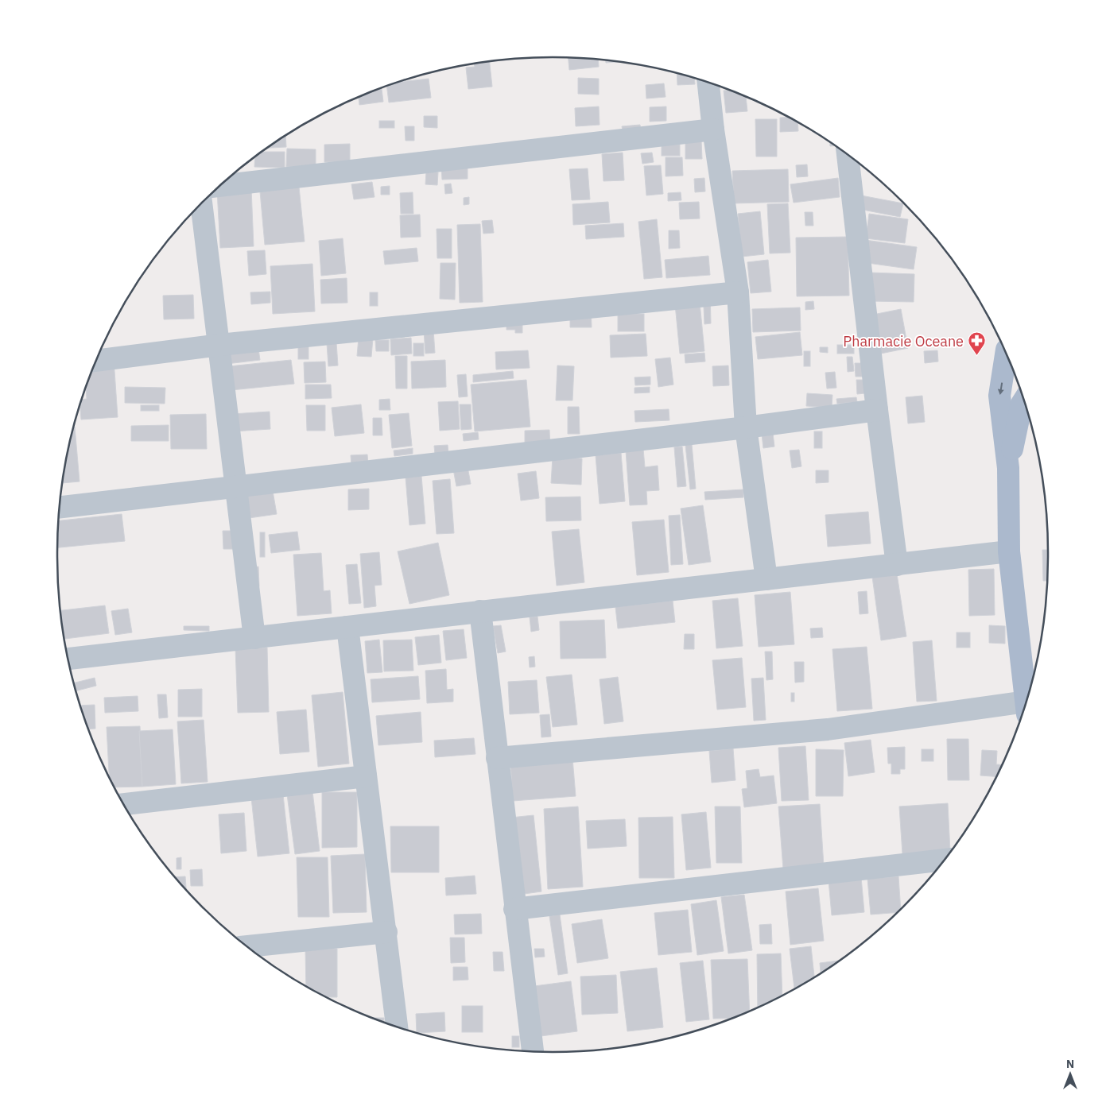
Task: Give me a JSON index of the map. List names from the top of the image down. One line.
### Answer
{"places":{"pharmacy":["Pharmacie Oceane"]},"north":"top"}
